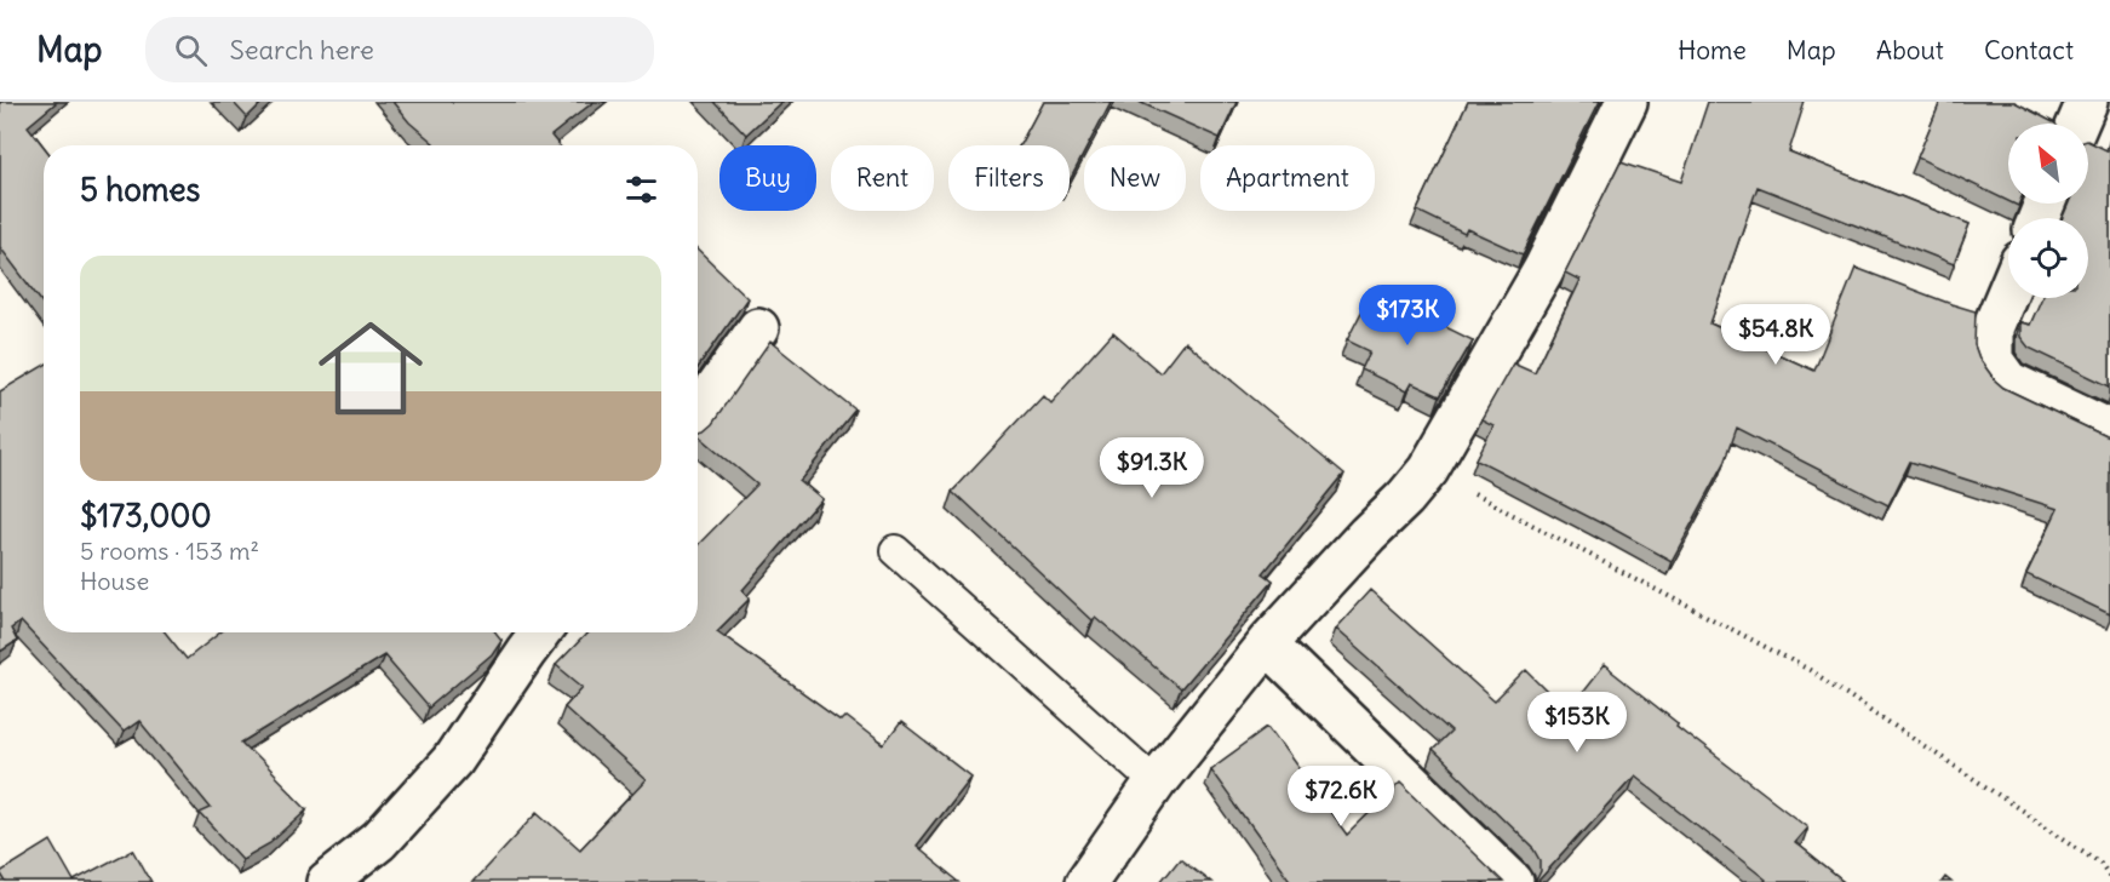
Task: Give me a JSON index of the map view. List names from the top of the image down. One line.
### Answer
{"north":"top left","page":{"header":"Map","search":"Search here","nav":["Home","Map","About","Contact"],"chip":["Buy","Rent","Filters","New","Apartment"],"heading":"5 homes","list":[{"name":"$173,000","note":"5 rooms · 153 m² · House"}],"price":["$173K","$54.8K","$91.3K","$153K","$72.6K"]}}
